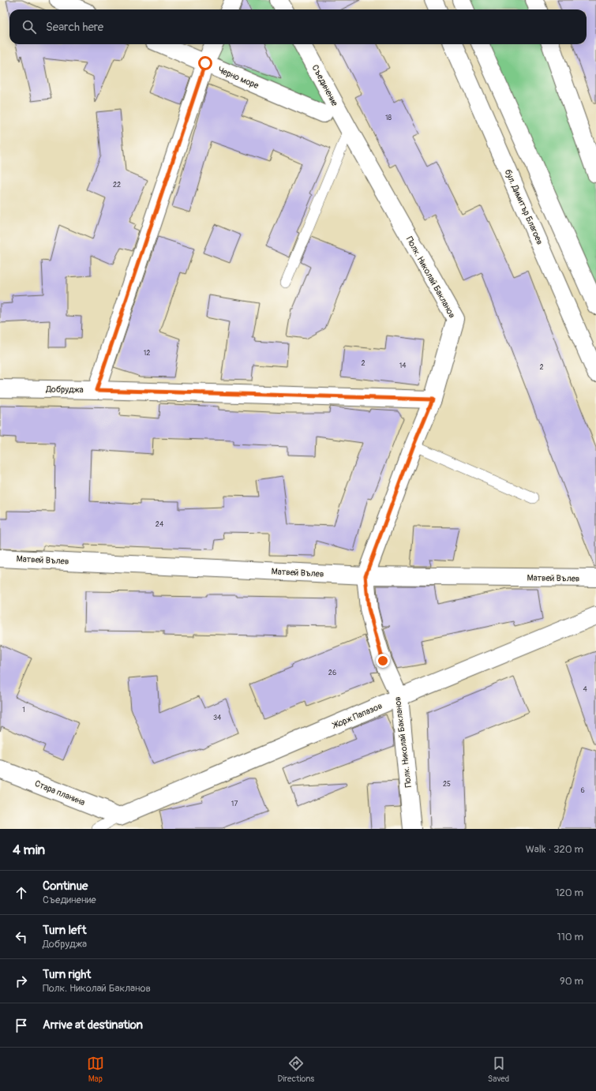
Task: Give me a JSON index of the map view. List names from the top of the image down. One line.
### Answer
{"streets":{"street":["Черно море","Съединение","бул. Димитър Благоев","Полк. Николай Бакланов","Добруджа","Матвей Вълев","Жорж Папазов","Стара планина"]},"crossings":[["Съединение","Полк. Николай Бакланов"],["Полк. Николай Бакланов","Добруджа"],["Полк. Николай Бакланов","Матвей Вълев"],["Полк. Николай Бакланов","Жорж Папазов"],["Жорж Папазов","Стара планина"]],"house_numbers":["18","22","12","2","14","2","24","26","4","1","34","25","6","17"],"page":{"search":"Search here","heading":["4 min","Walk · 320 m"],"list":[["Continue","Съединение","120 m"],["Turn left","Добруджа","110 m"],["Turn right","Полк. Николай Бакланов","90 m"],"Arrive at destination"],"nav":["Map","Directions","Saved"]}}
